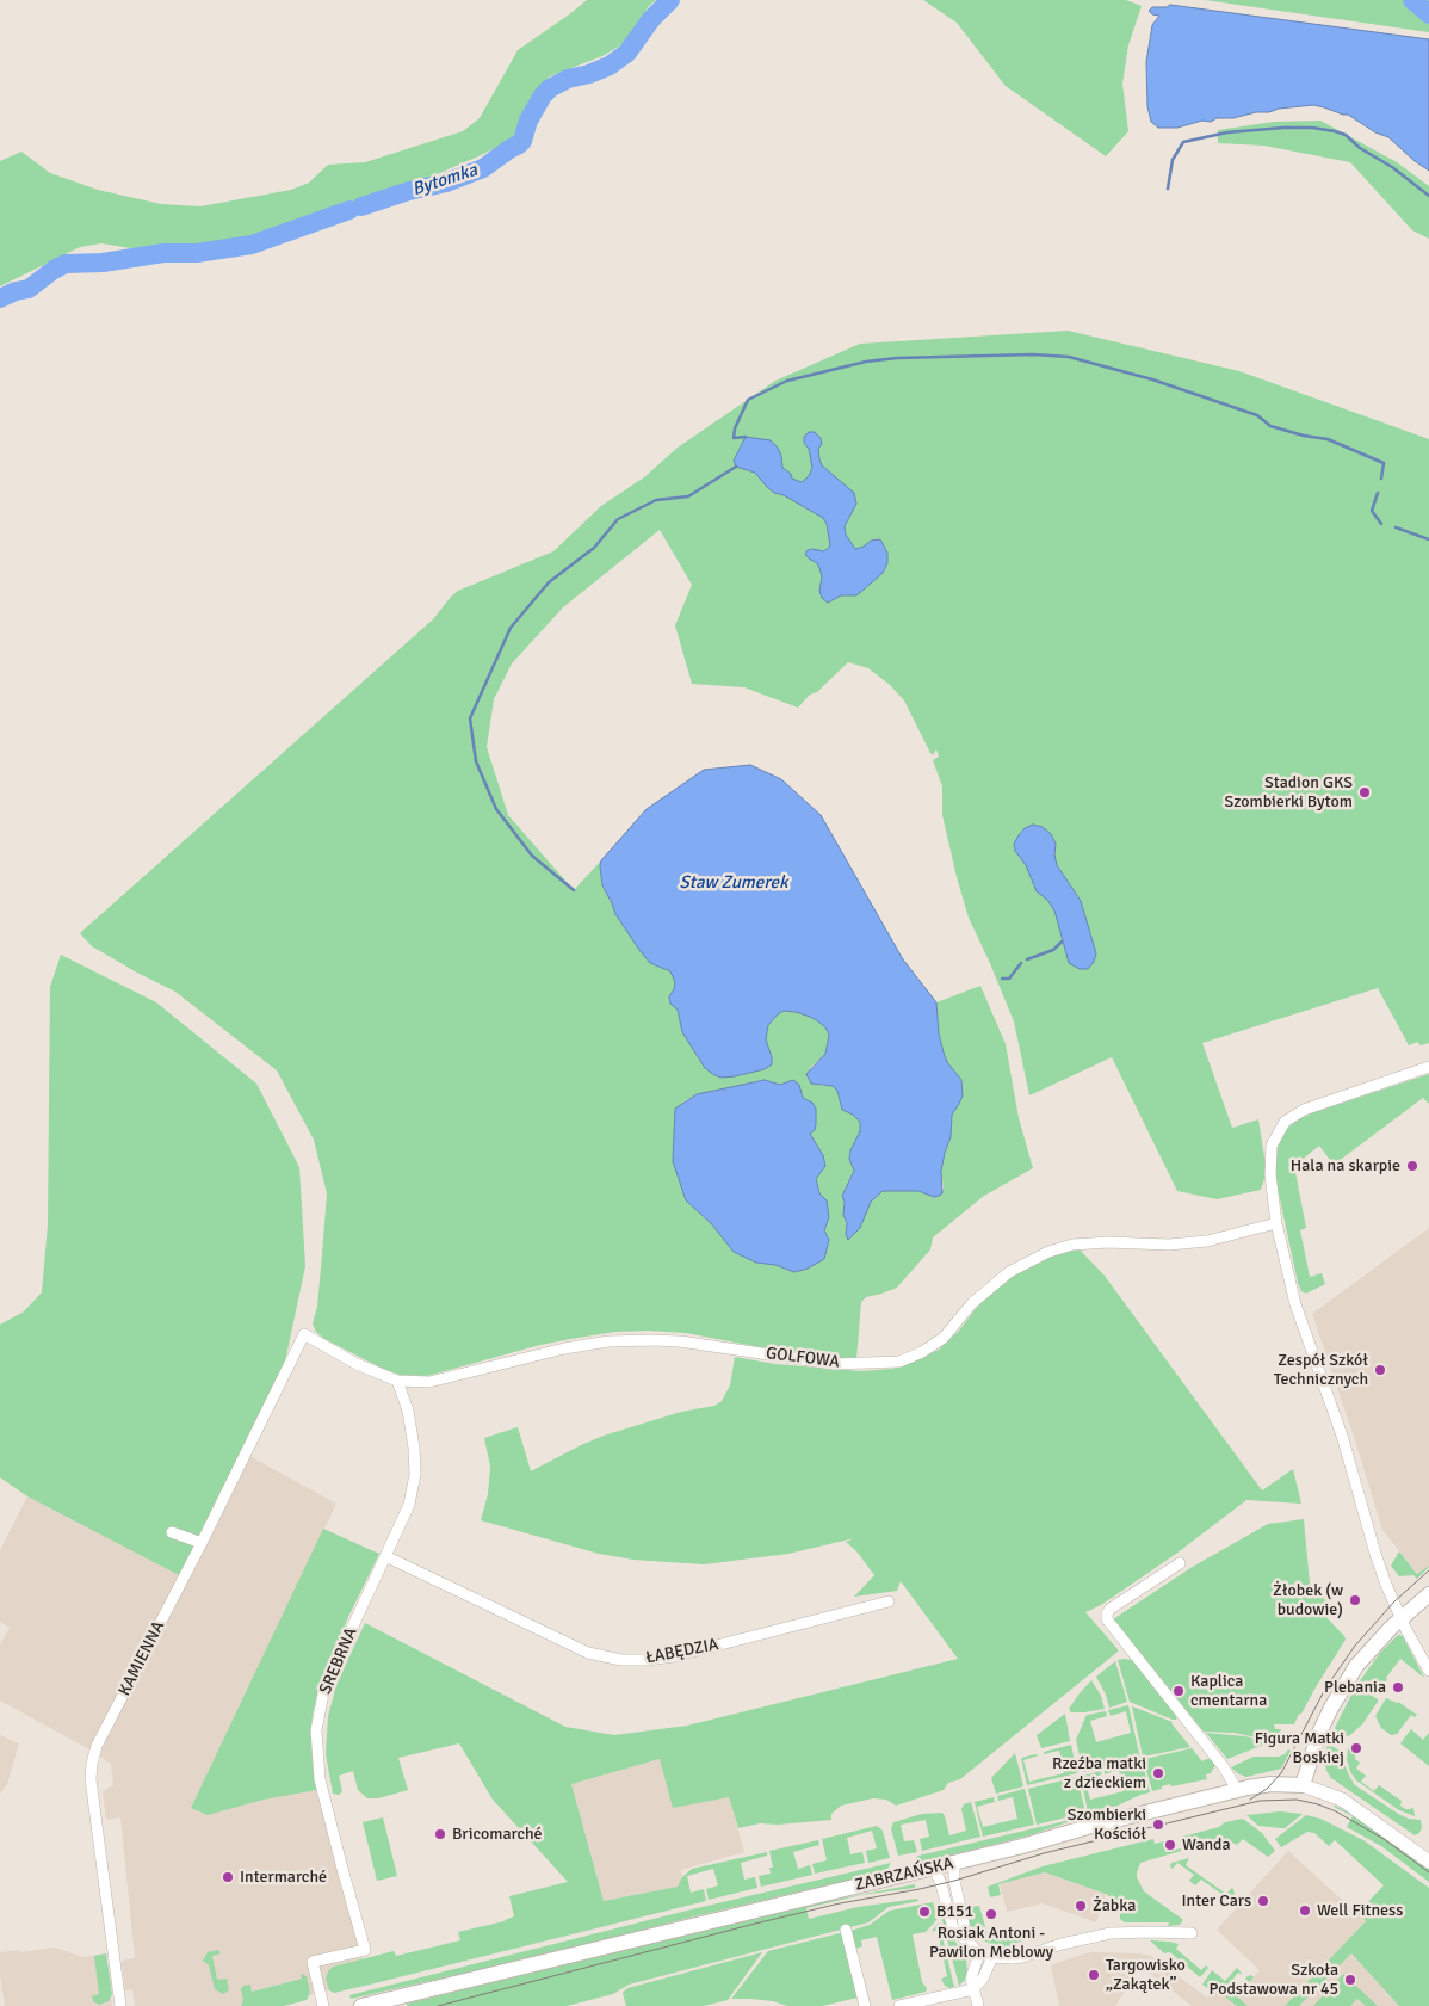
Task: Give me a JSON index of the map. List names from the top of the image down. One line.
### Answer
{"streets":{"main road":["ZABRZAŃSKA"],"street":["GOLFOWA","ŁABĘDZIA","KAMIENNA","SREBRNA"]},"crossings":[["GOLFOWA","KAMIENNA"],["GOLFOWA","SREBRNA"],["ŁABĘDZIA","SREBRNA"]],"water":["Bytomka","Staw Zumerek"],"places":["Stadion GKS Szombierki Bytom","Hala na skarpie","Zespół Szkół Technicznych","Żłobek (w budowie)","Plebania","Kaplica cmentarna","Figura Matki Boskiej","Rzeźba matki z dzieckiem","Szombierki Kościół","Bricomarché","Wanda","Intermarché","Inter Cars","Żabka","Well Fitness","B151","Rosiak Antoni - Pawilon Meblowy","Targowisko „Zakątek”","Szkoła Podstawowa nr 45"]}
